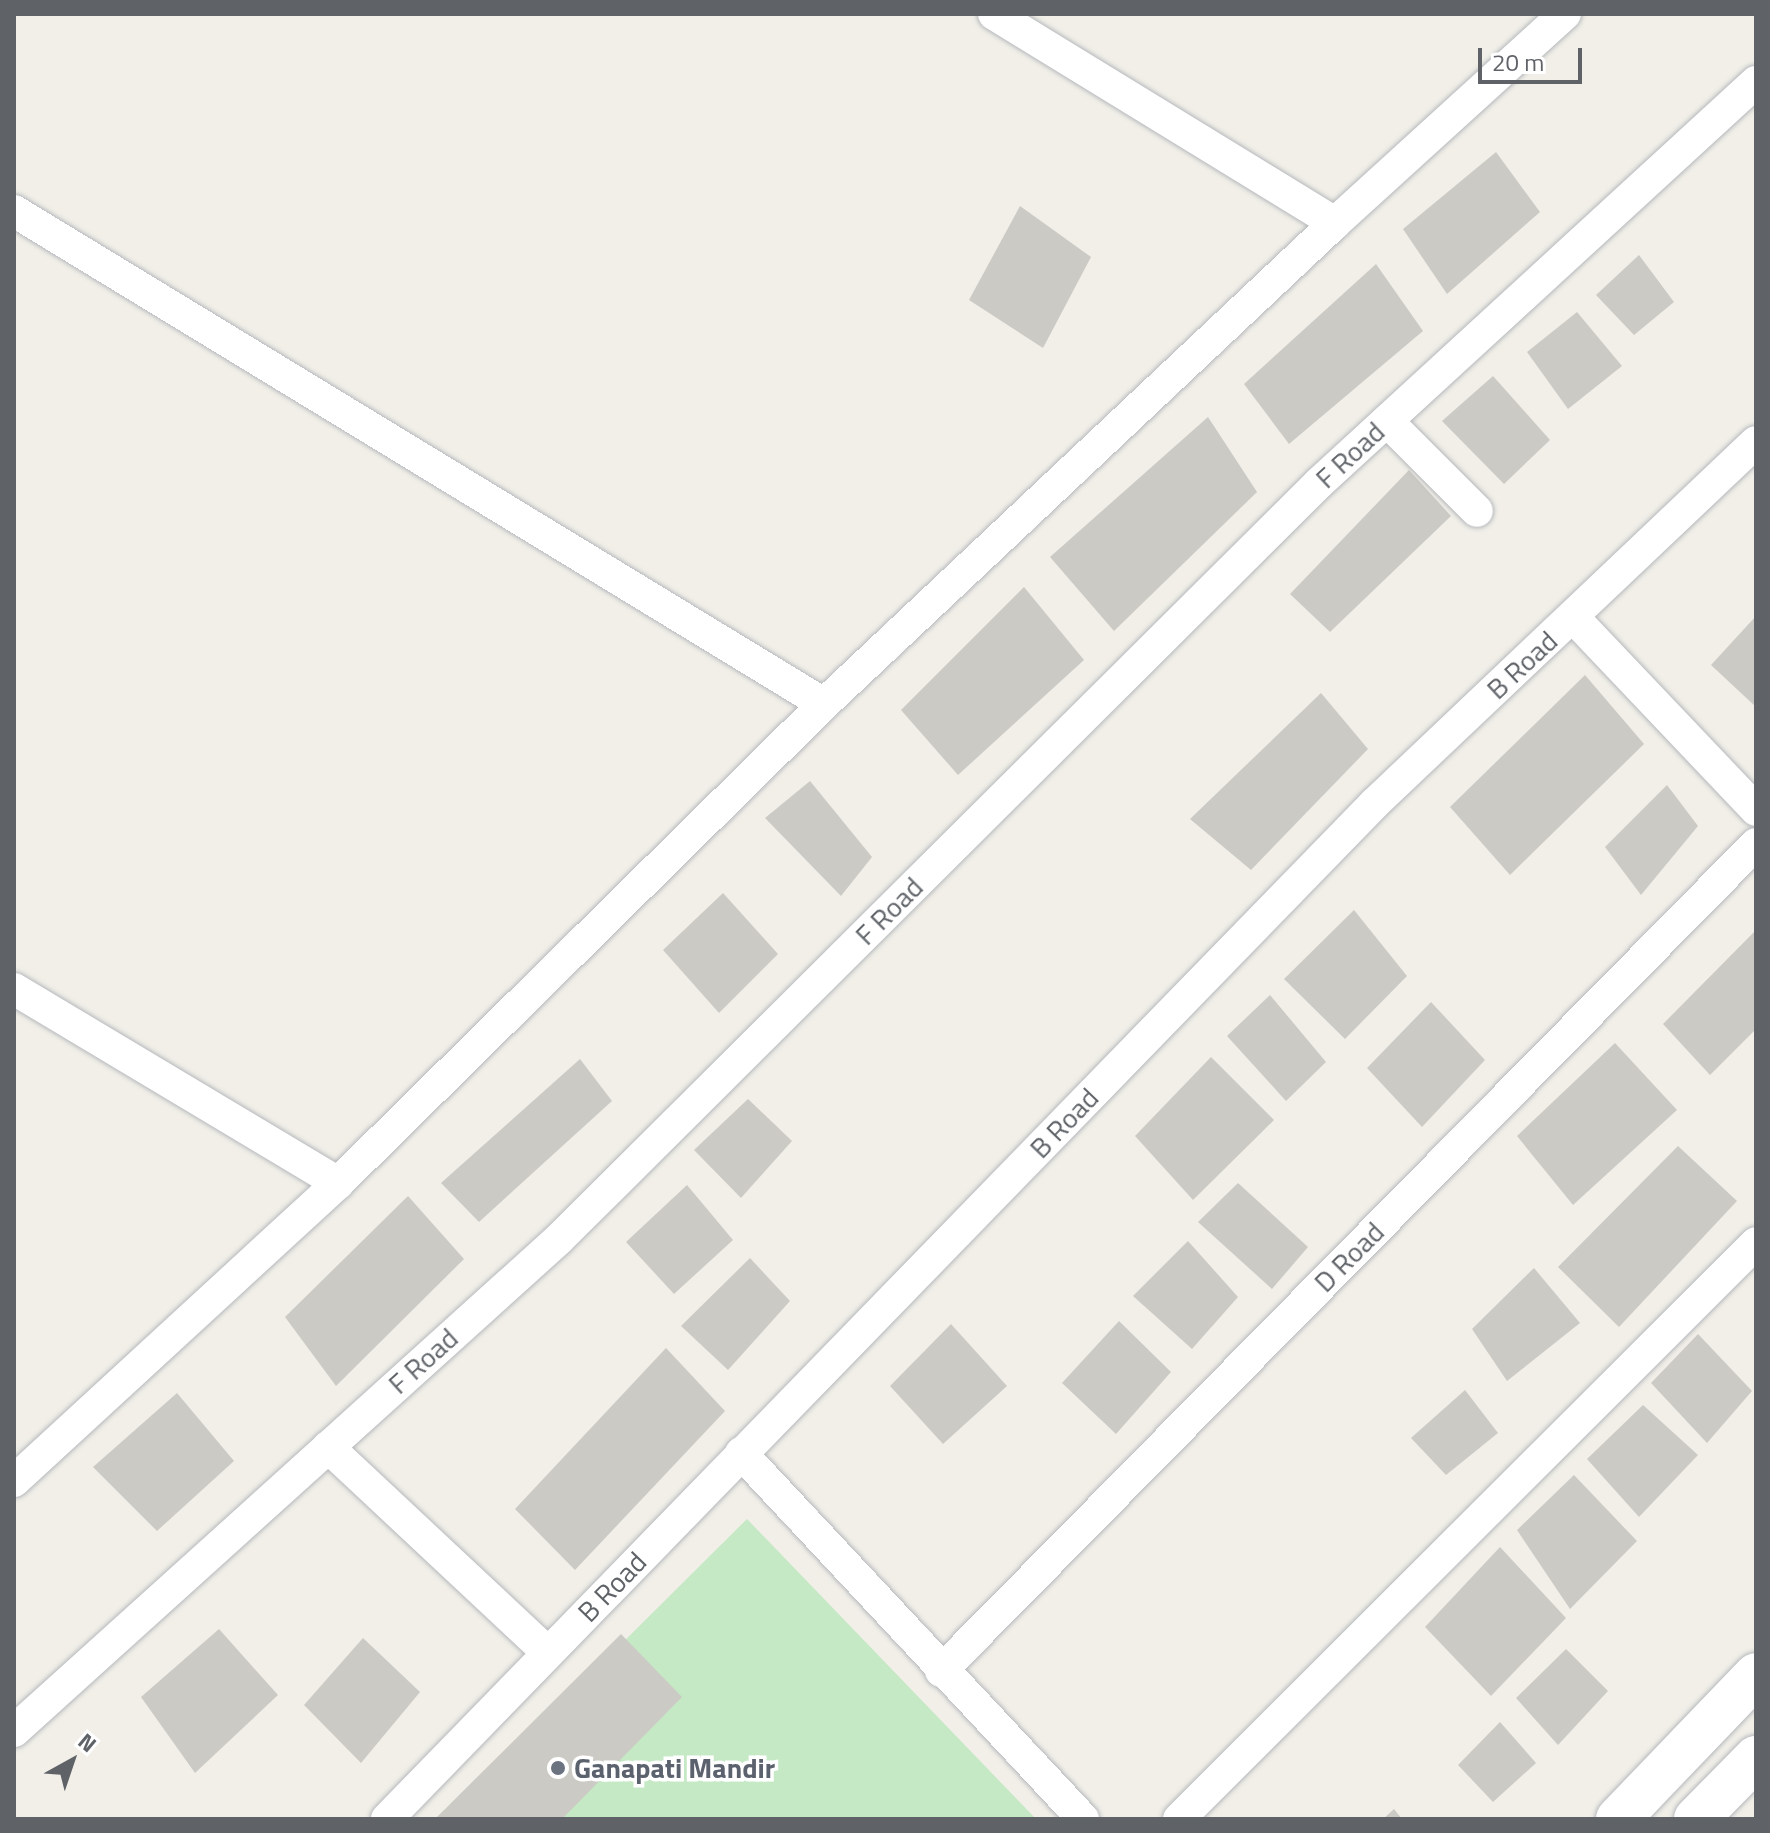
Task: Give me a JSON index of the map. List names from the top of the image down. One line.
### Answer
{"streets":{"street":["F Road","B Road","D Road"]},"places":["Ganapati Mandir"],"scale_bar":"20 m","north":"top right"}
